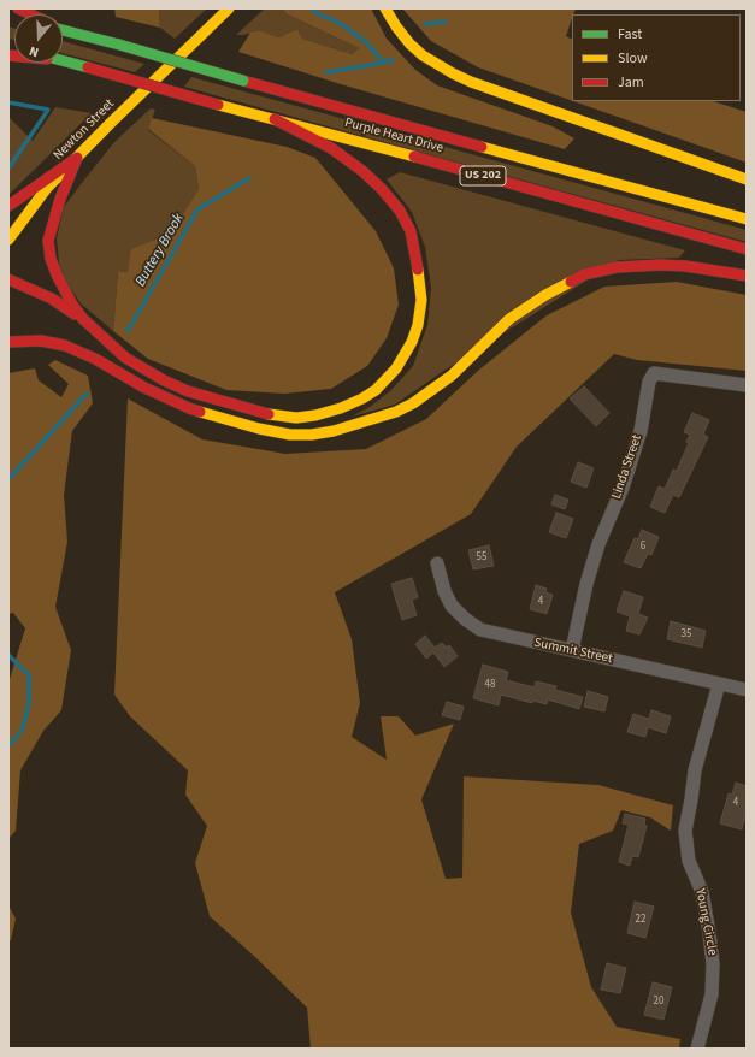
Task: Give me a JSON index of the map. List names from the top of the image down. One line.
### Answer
{"streets":{"main road":["Newton Street","Purple Heart Drive","US 202"],"street":["Linda Street","Summit Street","Young Circle"]},"crossings":[["Linda Street","Summit Street"],["Summit Street","Young Circle"]],"water":["Buttery Brook"],"house_numbers":["6","55","4","35","48","4","22","20"],"legend":["Fast","Slow","Jam"],"north":"bottom"}
